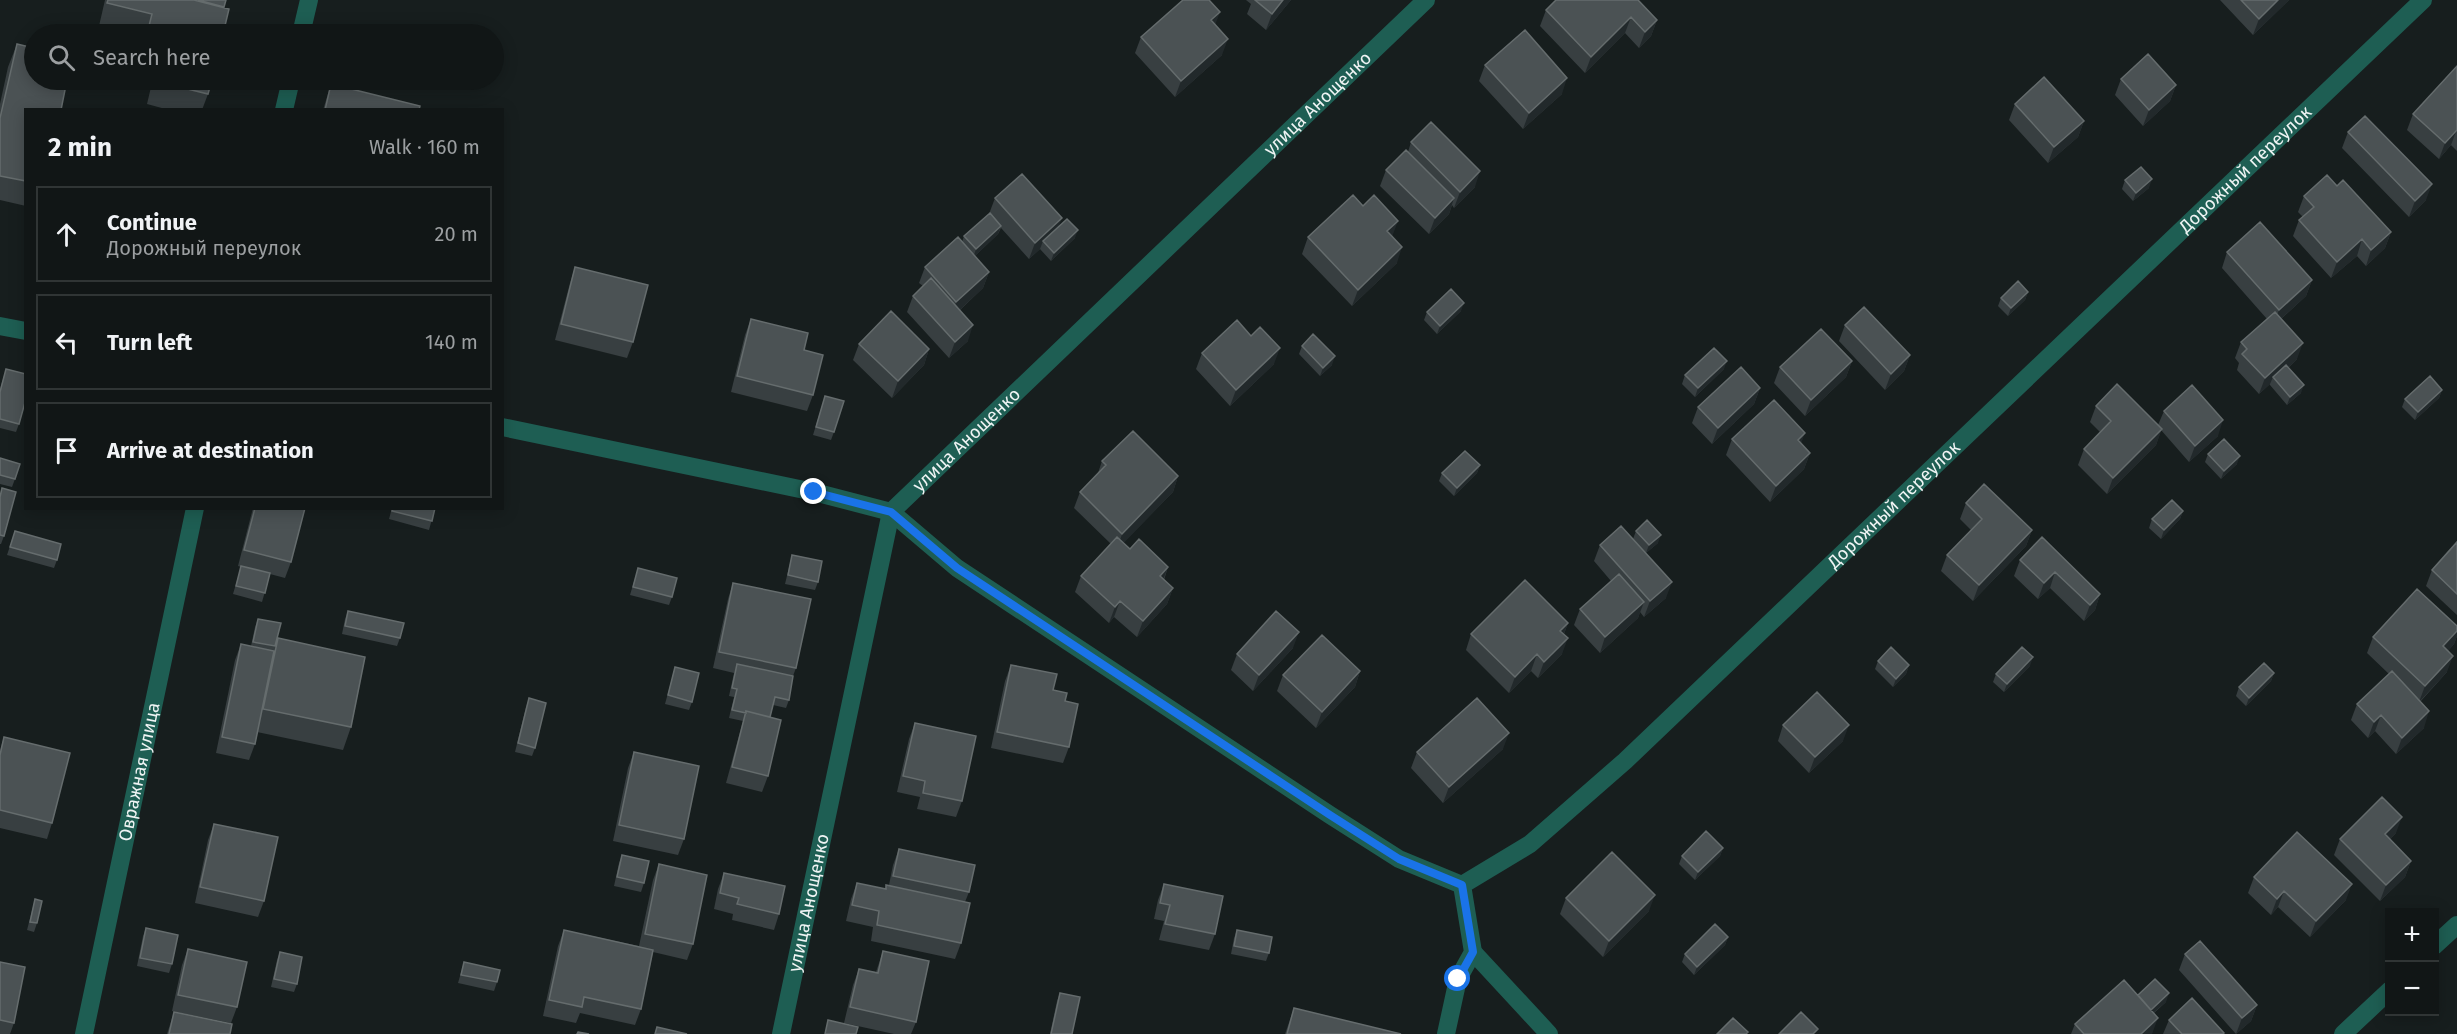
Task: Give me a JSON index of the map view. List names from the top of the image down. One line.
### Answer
{"streets":{"street":["улица Анощенко","Дорожный переулок","Овражная улица"]},"page":{"search":"Search here","heading":["2 min","Walk · 160 m"],"list":[["Continue","Дорожный переулок","20 m"],["Turn left","140 m"],"Arrive at destination"],"map_buttons":["+","−"]}}
